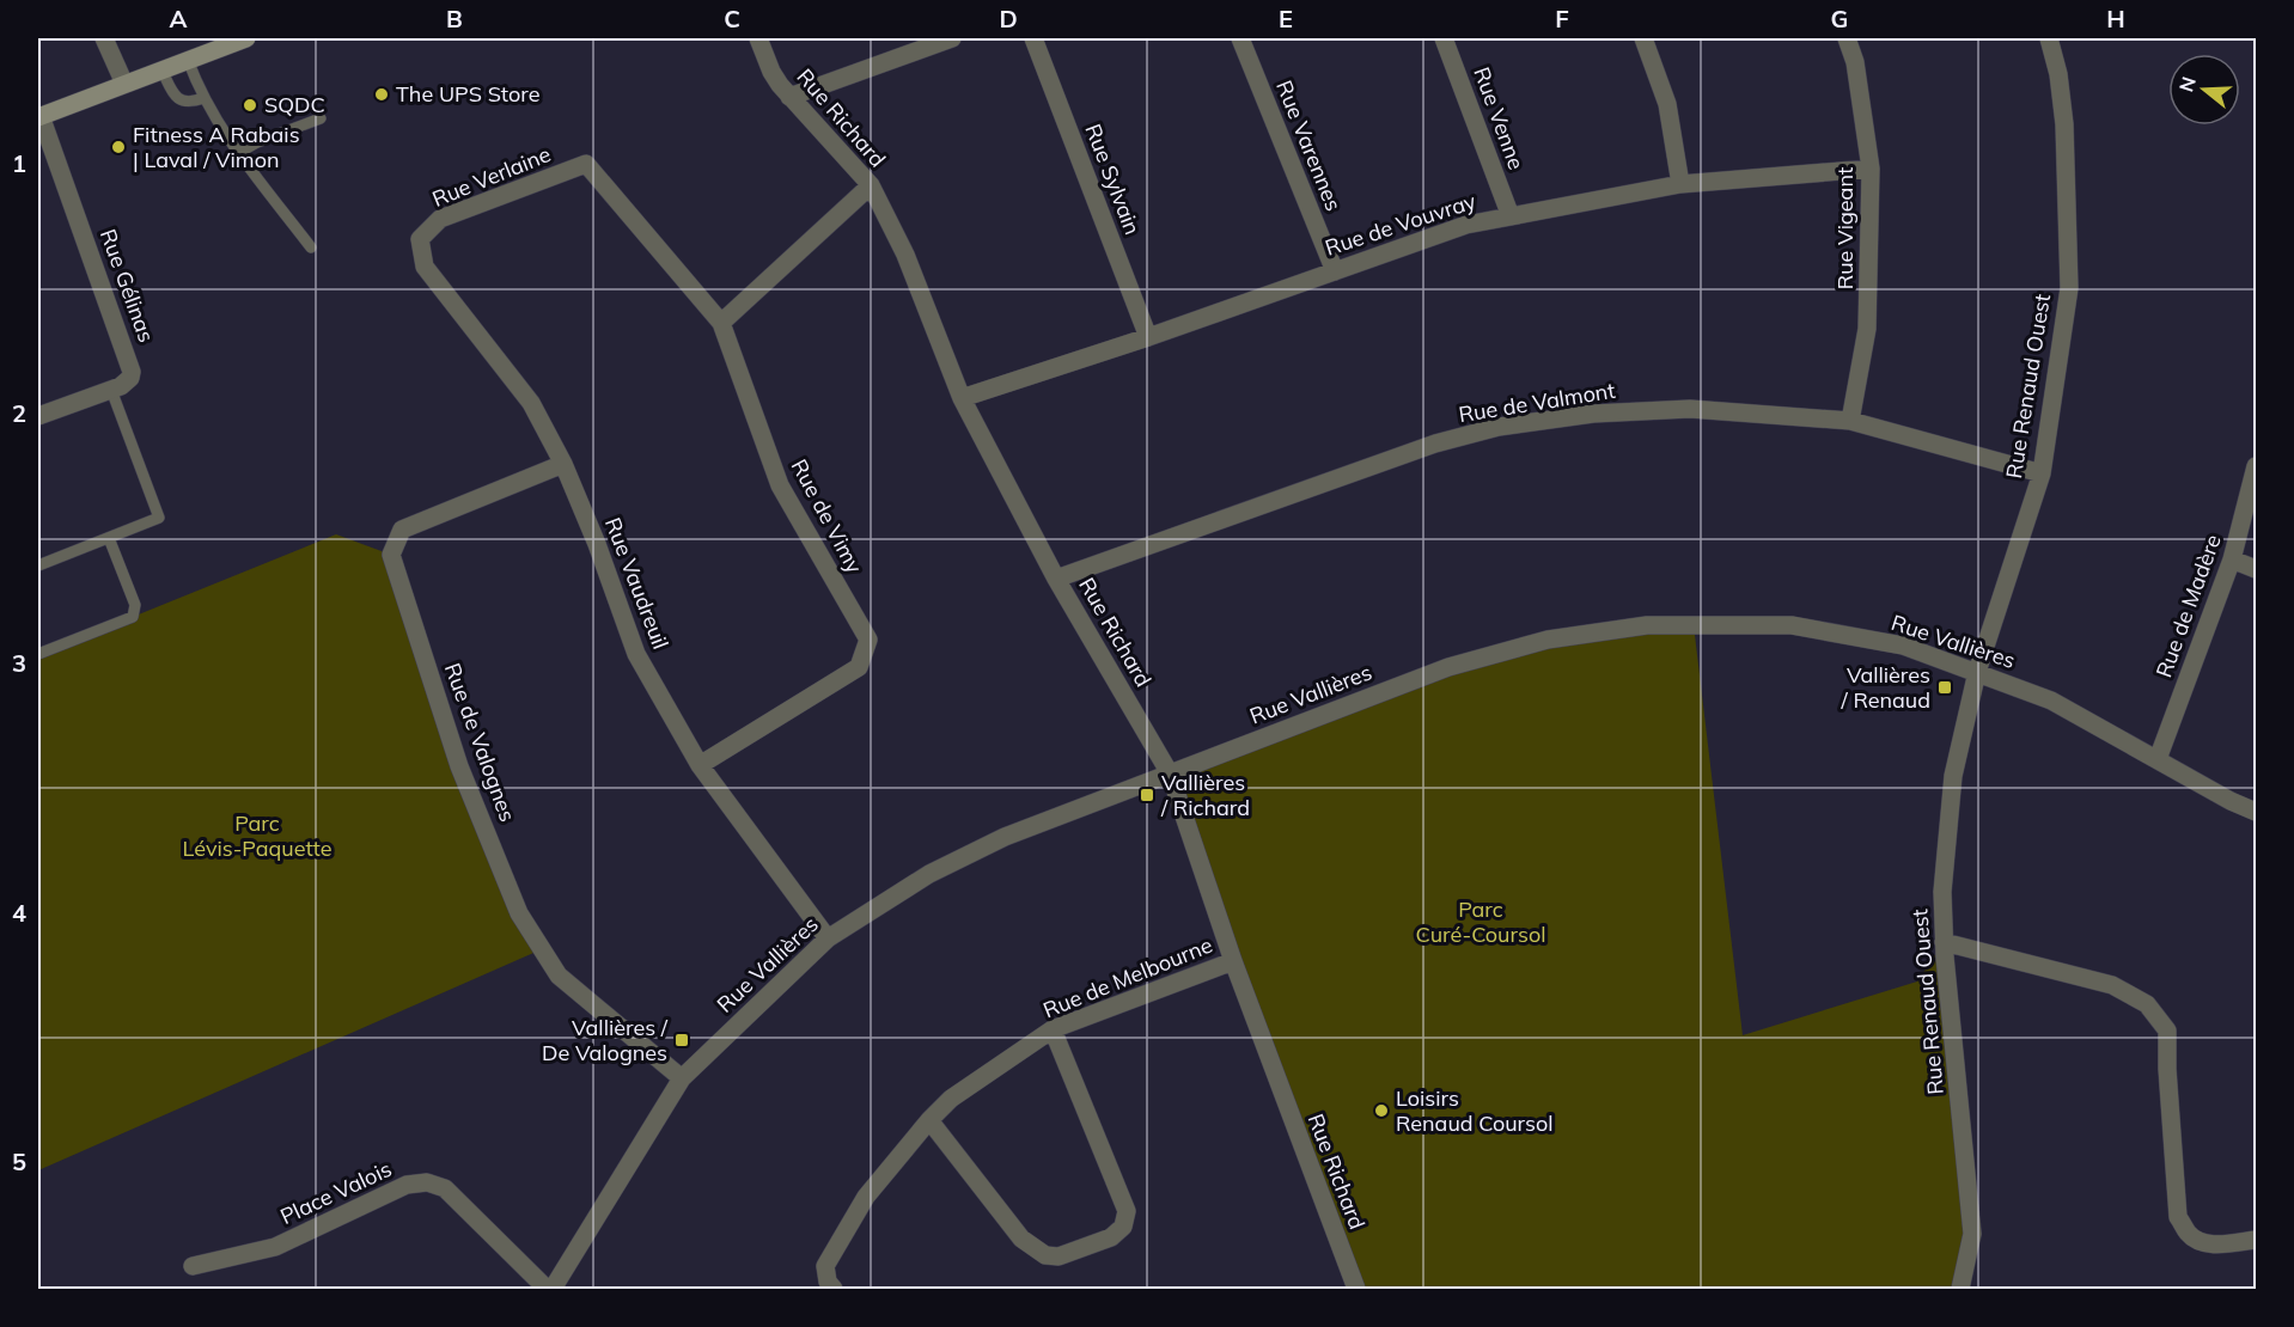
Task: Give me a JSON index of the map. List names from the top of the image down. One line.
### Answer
{"streets":{"street":["Rue Richard","Rue Venne","Rue Varennes","Rue Verlaine","Rue Sylvain","Rue de Vouvray","Rue Vigeant","Rue Gélinas","Rue Renaud Ouest","Rue de Valmont","Rue de Vimy","Rue Vaudreuil","Rue de Madère","Rue Vallières","Rue de Valognes","Rue de Melbourne","Place Valois"]},"crossings":[["Rue Richard","Rue de Vouvray"],["Rue Richard","Rue de Valmont"],["Rue Richard","Rue Vallières"],["Rue Richard","Rue de Melbourne"],["Rue Venne","Rue de Vouvray"],["Rue Varennes","Rue de Vouvray"],["Rue Verlaine","Rue de Vimy"],["Rue Verlaine","Rue Vaudreuil"],["Rue Sylvain","Rue de Vouvray"],["Rue de Vouvray","Rue Vigeant"],["Rue Vigeant","Rue de Valmont"],["Rue Renaud Ouest","Rue de Valmont"],["Rue Renaud Ouest","Rue Vallières"],["Rue de Vimy","Rue Vaudreuil"],["Rue Vaudreuil","Rue Vallières"],["Rue Vaudreuil","Rue de Valognes"],["Rue de Madère","Rue Vallières"],["Rue Vallières","Rue de Valognes"]],"parks":["Parc Lévis-Paquette","Parc Curé-Coursol"],"places":{"other":["The UPS Store","SQDC","Fitness A Rabais | Laval / Vimon","Loisirs Renaud Coursol"],"transit":["Vallières / Renaud","Vallières / Richard","Vallières / De Valognes"]},"north":"left","grid":{"columns":["A","B","C","D","E","F","G","H"],"rows":["1","2","3","4","5"]}}
